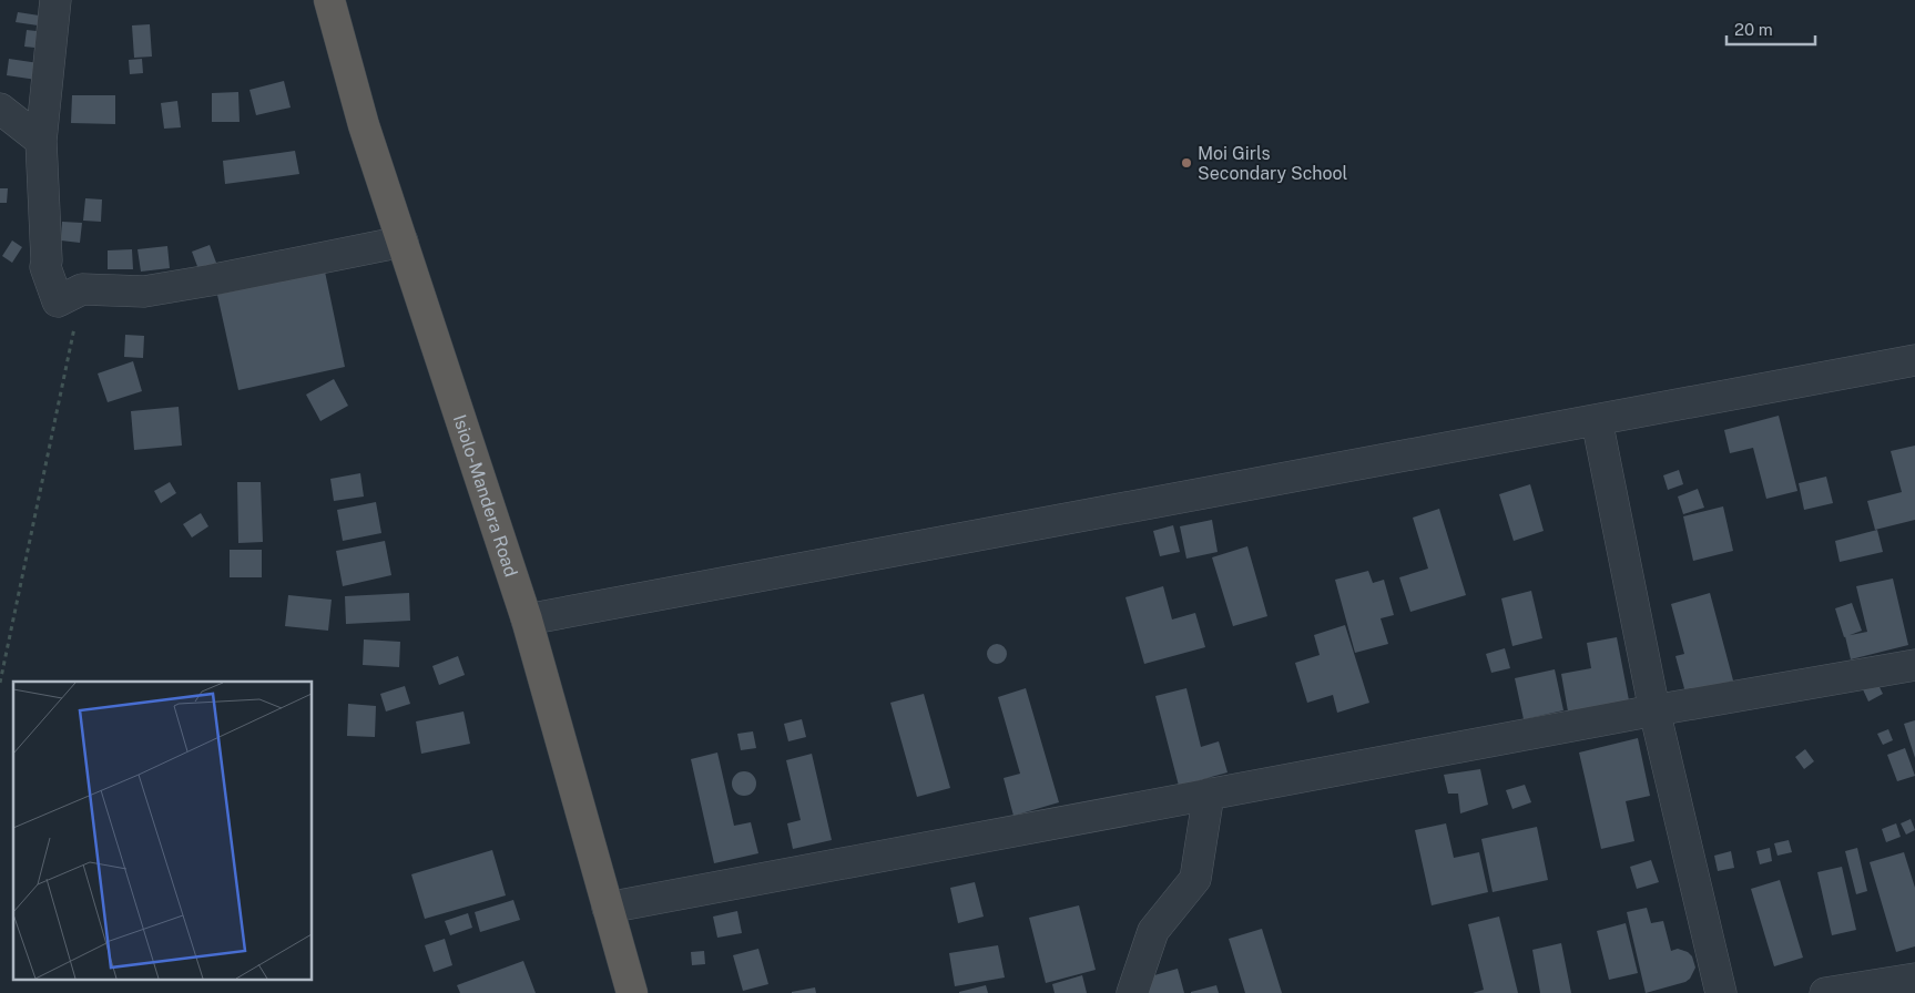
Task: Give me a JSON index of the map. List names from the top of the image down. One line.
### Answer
{"streets":{"highway":["Isiolo-Mandera Road"]},"places":["Moi Girls Secondary School"],"scale_bar":"20 m"}
